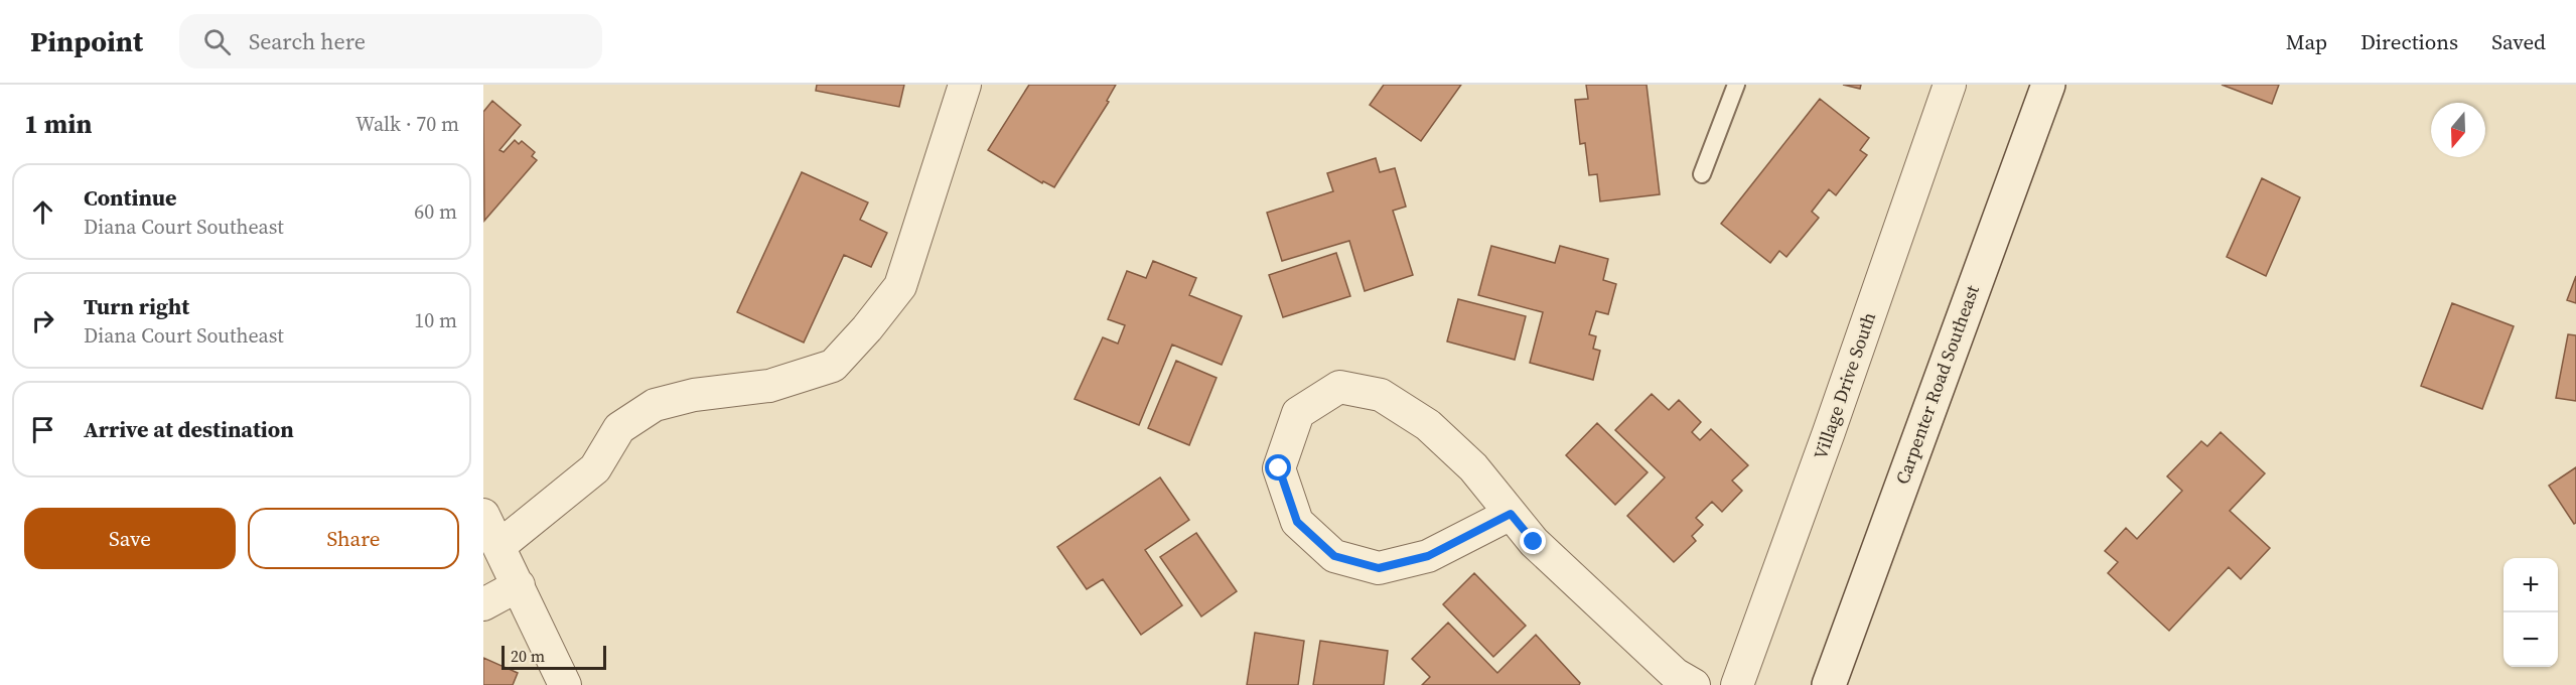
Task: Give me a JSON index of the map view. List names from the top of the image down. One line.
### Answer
{"streets":{"street":["Carpenter Road Southeast","Village Drive South"]},"scale_bar":"20 m","north":"bottom","page":{"header":"Pinpoint","search":"Search here","nav":["Map","Directions","Saved"],"heading":["1 min","Walk · 70 m"],"list":[["Continue","Diana Court Southeast","60 m"],["Turn right","Diana Court Southeast","10 m"],"Arrive at destination"],"buttons":["Save","Share"],"map_buttons":["+","−"],"scale":"20 m"}}
